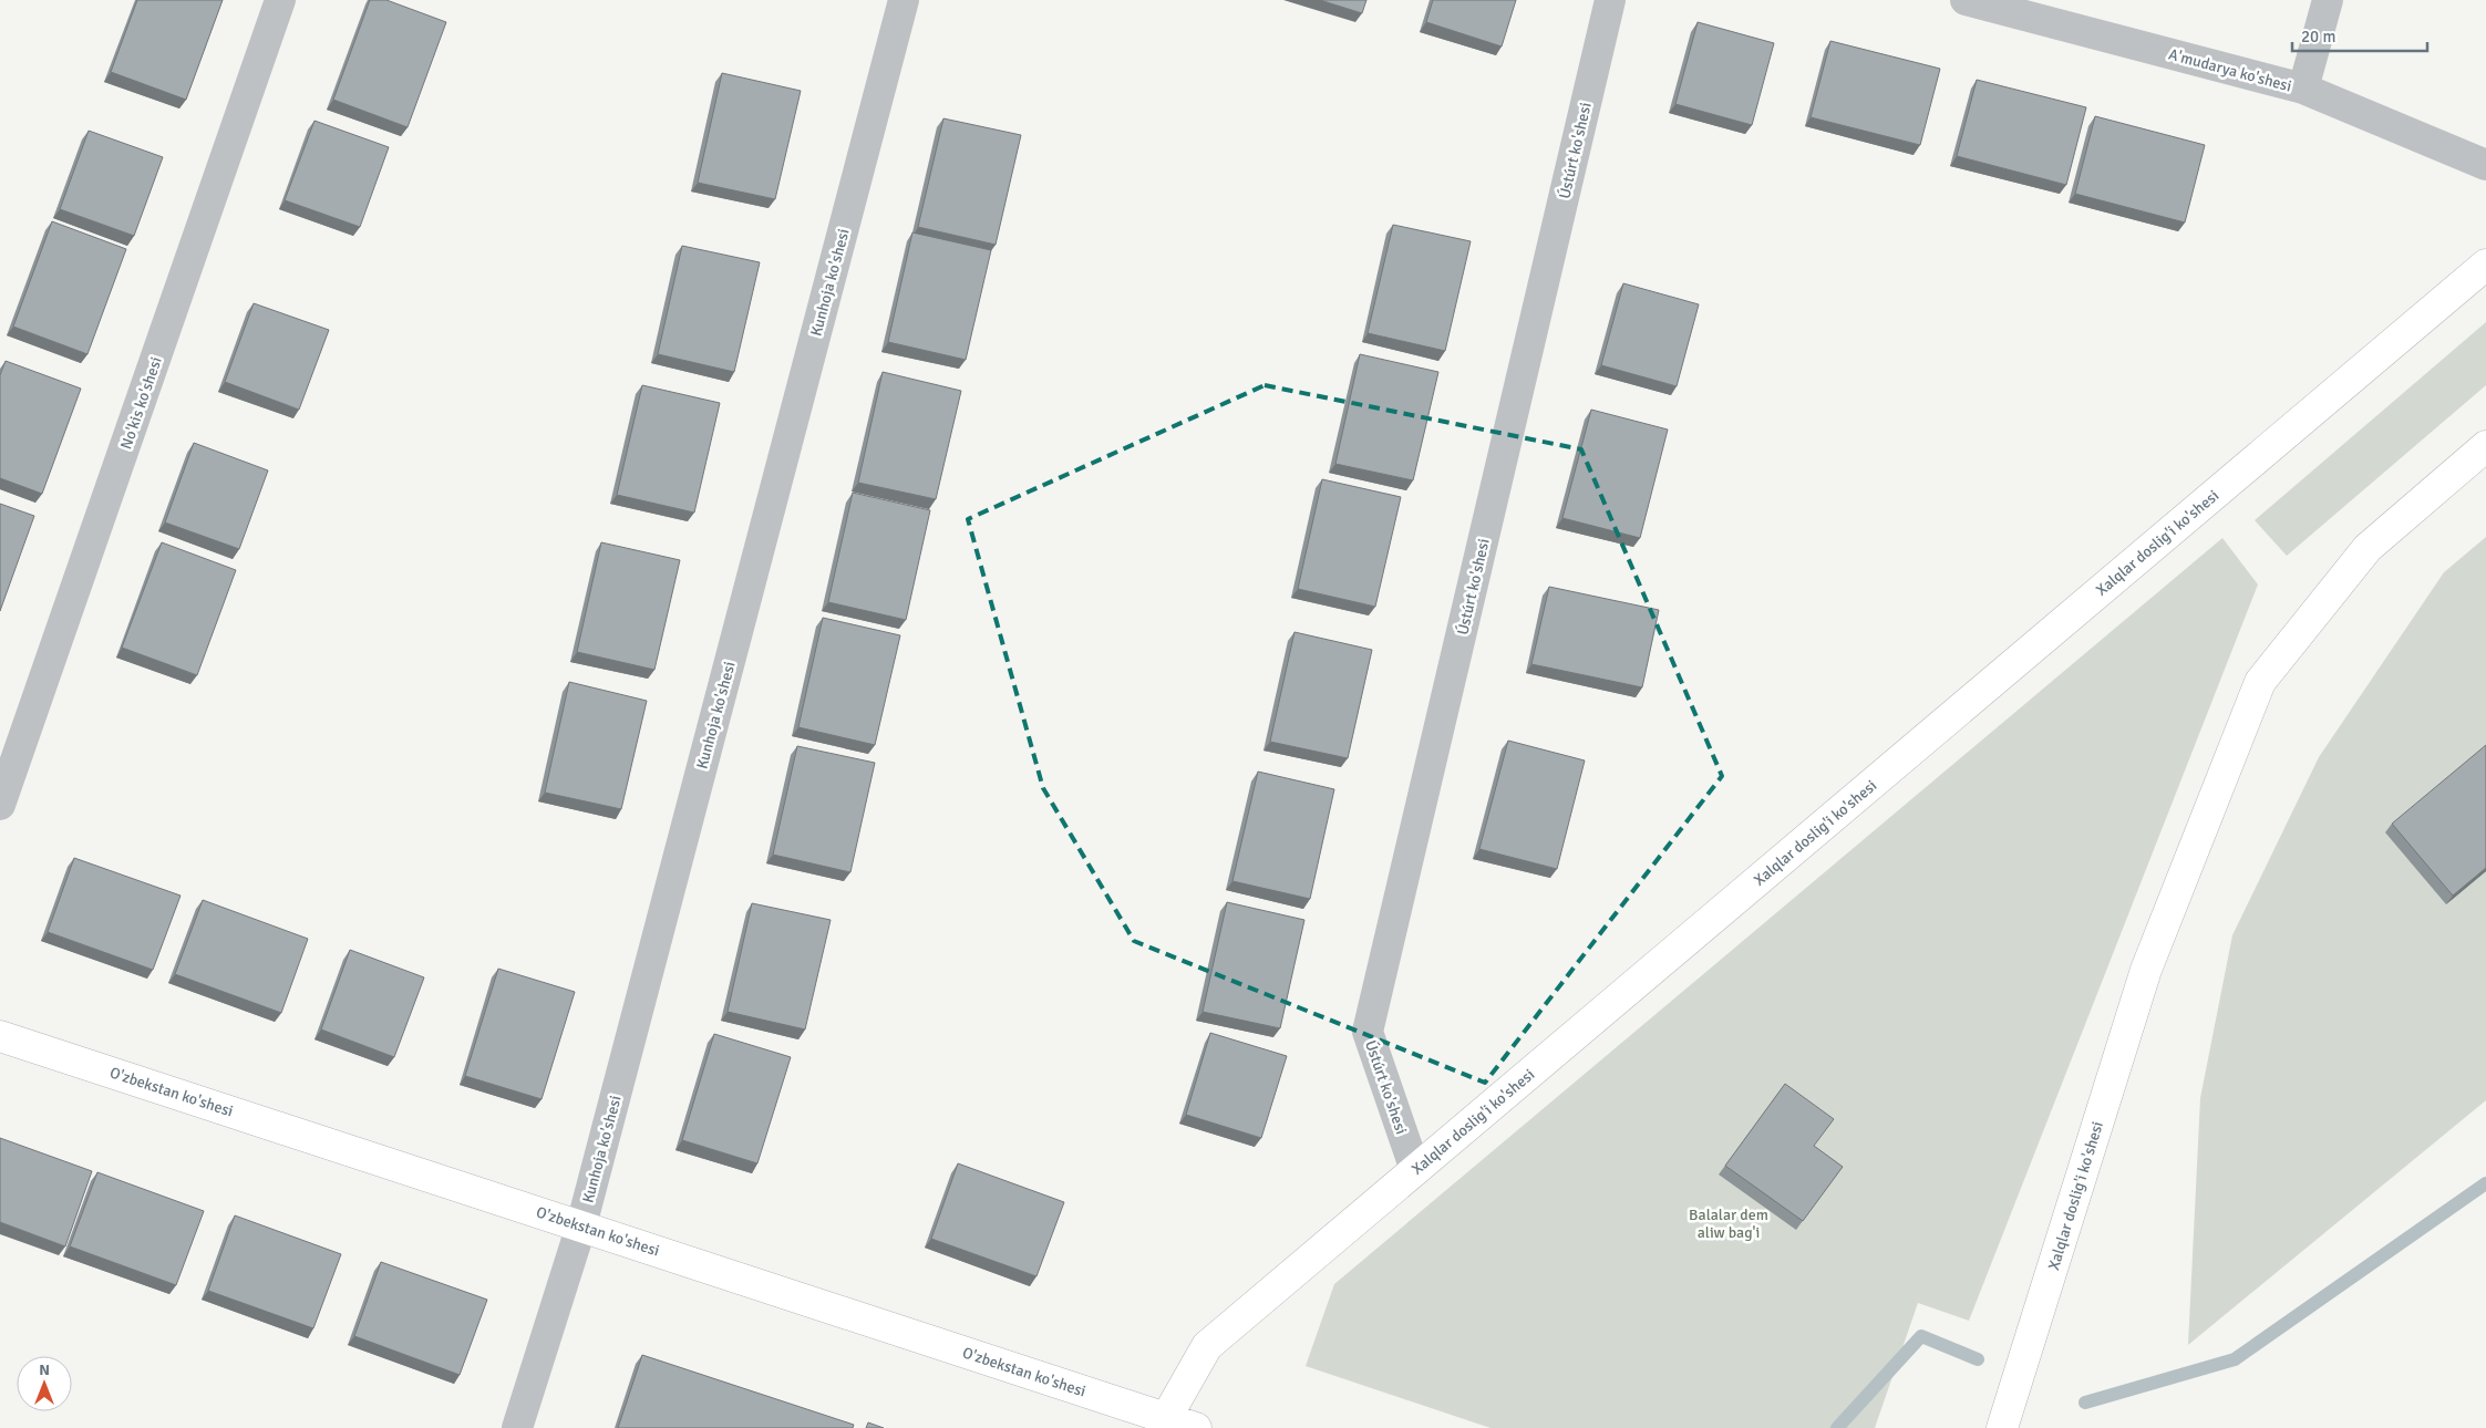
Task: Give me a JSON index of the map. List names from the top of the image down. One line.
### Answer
{"streets":{"main road":["Xalqlar doslig'i ko'shesi","O'zbekstan ko'shesi"],"street":["A'mudarya ko'shesi","Ústúrt ko'shesi","Kunhoja ko'shesi","No'kis ko'shesi"]},"crossings":[["Ústúrt ko'shesi","Xalqlar doslig'i ko'shesi"],["Kunhoja ko'shesi","O'zbekstan ko'shesi"],["Xalqlar doslig'i ko'shesi","O'zbekstan ko'shesi"]],"parks":["Balalar dem aliw bag'i"],"scale_bar":"20 m","north":"top"}
